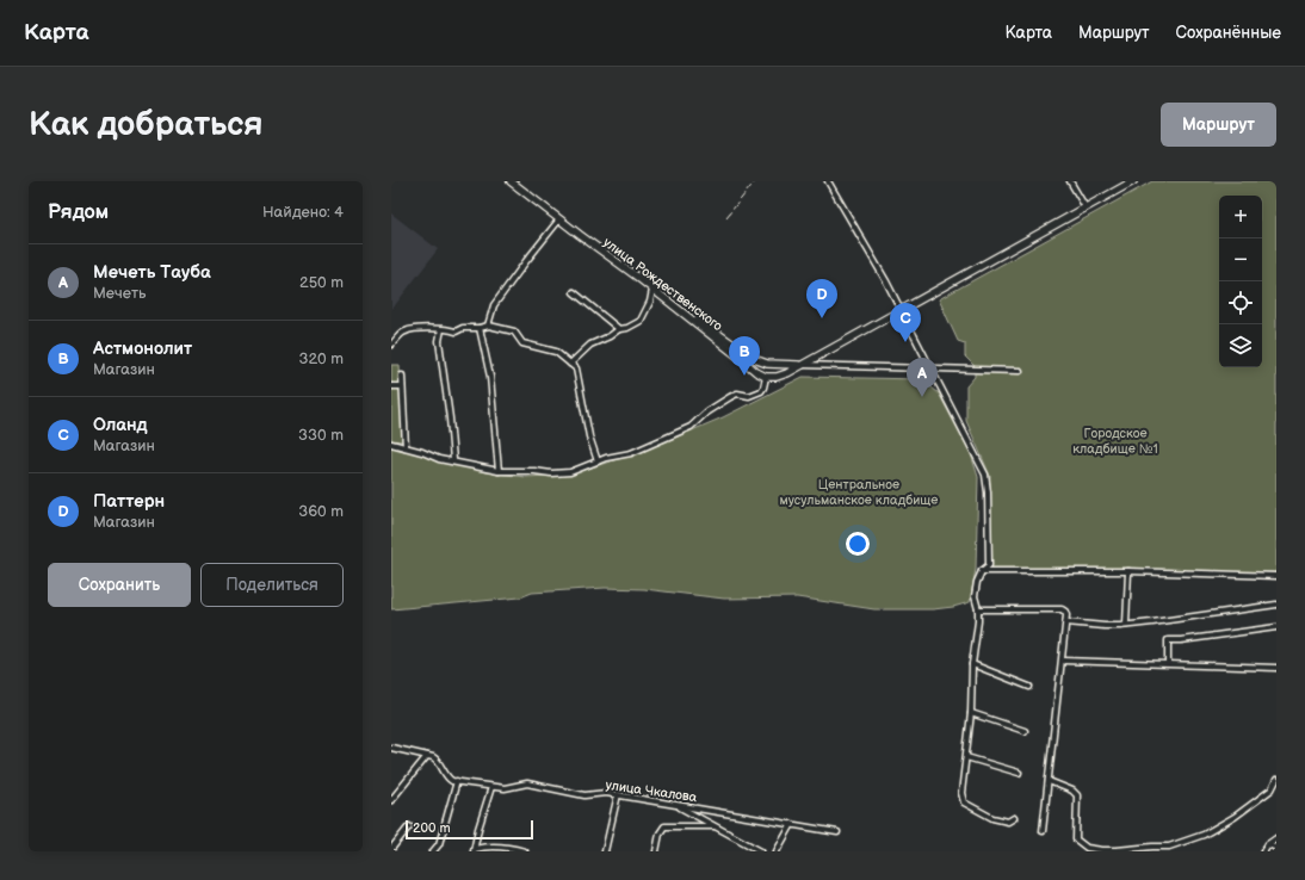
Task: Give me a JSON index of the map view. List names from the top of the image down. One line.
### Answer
{"streets":{"main road":["улица Рождественского"],"street":["улица Чкалова"]},"parks":["Городское кладбище №1","Центральное мусульманское кладбище"],"scale_bar":"200 m","page":{"header":"Карта","nav":["Карта","Маршрут","Сохранённые"],"buttons":["Маршрут",["Сохранить","Поделиться"]],"title":"Как добраться","heading":["Рядом","Найдено: 4"],"map_buttons":["+","−"],"list":[{"mark":"A","name":"Мечеть Тауба","note":"Мечеть","value":"250 m"},{"mark":"B","name":"Астмонолит","note":"Магазин","value":"320 m"},{"mark":"C","name":"Оланд","note":"Магазин","value":"330 m"},{"mark":"D","name":"Паттерн","note":"Магазин","value":"360 m"}],"pins":["D","C","B","A"],"scale":"200 m"}}
